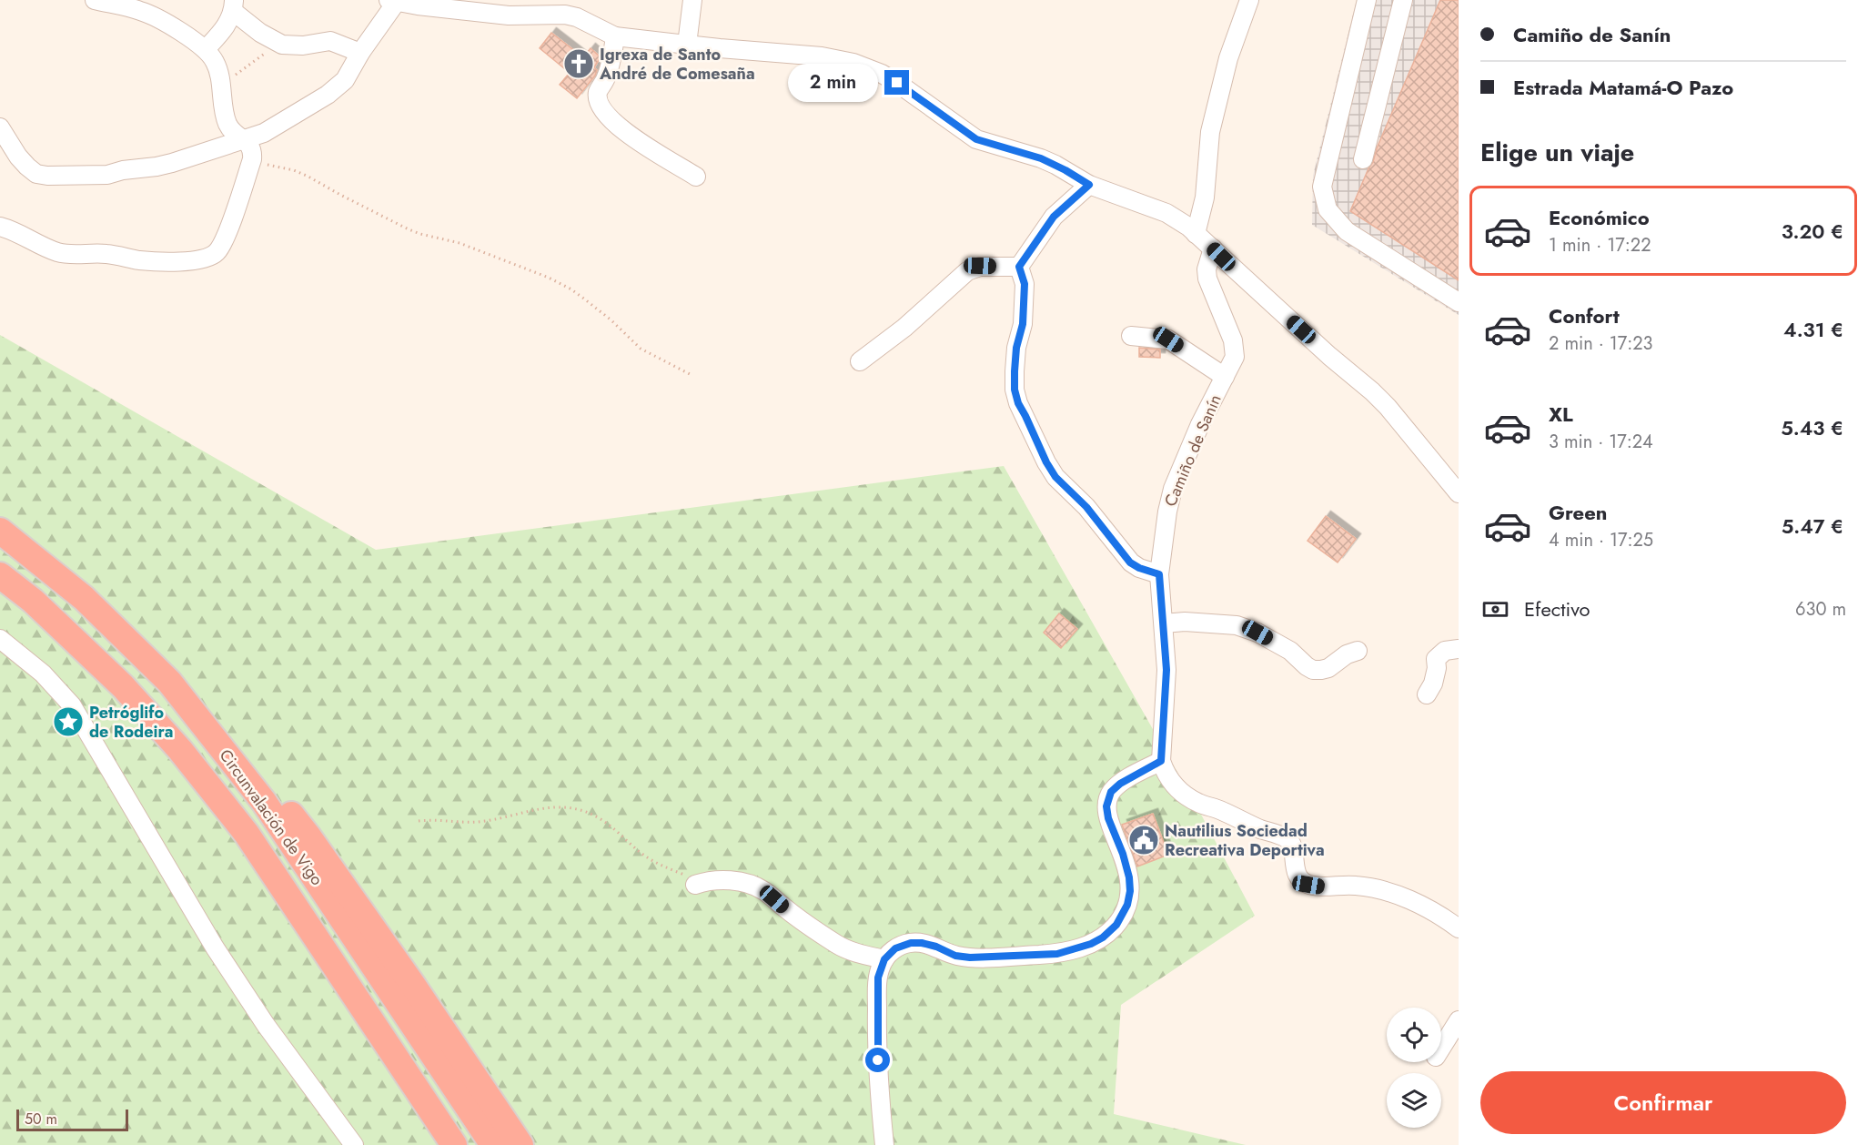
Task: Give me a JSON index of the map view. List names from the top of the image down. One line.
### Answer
{"streets":{"highway":["Circunvalación de Vigo"],"street":["Camiño de Sanín"]},"places":{"church":["Igrexa de Santo André de Comesaña"],"place":["Petróglifo de Rodeira"],"public building":["Nautilius Sociedad Recreativa Deportiva"]},"scale_bar":"50 m","page":{"banner":["Camiño de Sanín","Estrada Matamá-O Pazo"],"bubble":"2 min","heading":"Elige un viaje","list":[{"name":"Económico","note":"1 min · 17:22","value":"3.20 €"},{"name":"Confort","note":"2 min · 17:23","value":"4.31 €"},{"name":"XL","note":"3 min · 17:24","value":"5.43 €"},{"name":"Green","note":"4 min · 17:25","value":"5.47 €"}],"pay":["Efectivo","630 m"],"buttons":"Confirmar","scale":"50 m"}}
